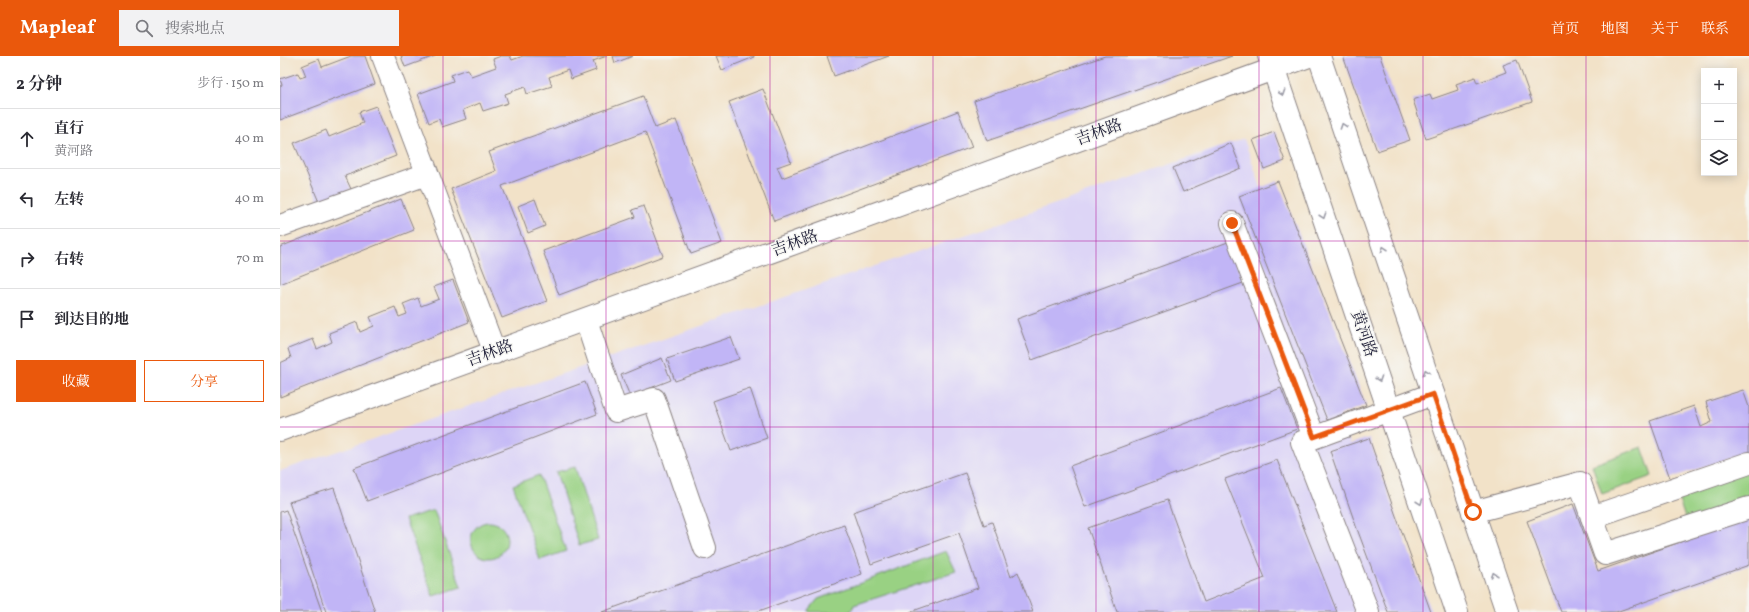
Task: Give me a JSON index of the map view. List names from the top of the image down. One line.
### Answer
{"streets":{"street":["吉林路","黄河路"]},"crossings":[["吉林路","黄河路"]],"page":{"header":"Mapleaf","search":"搜索地点","nav":["首页","地图","关于","联系"],"heading":["2 分钟","步行 · 150 m"],"map_buttons":["+","−"],"list":[["直行","黄河路","40 m"],["左转","40 m"],["右转","70 m"],"到达目的地"],"buttons":["收藏","分享"]}}
